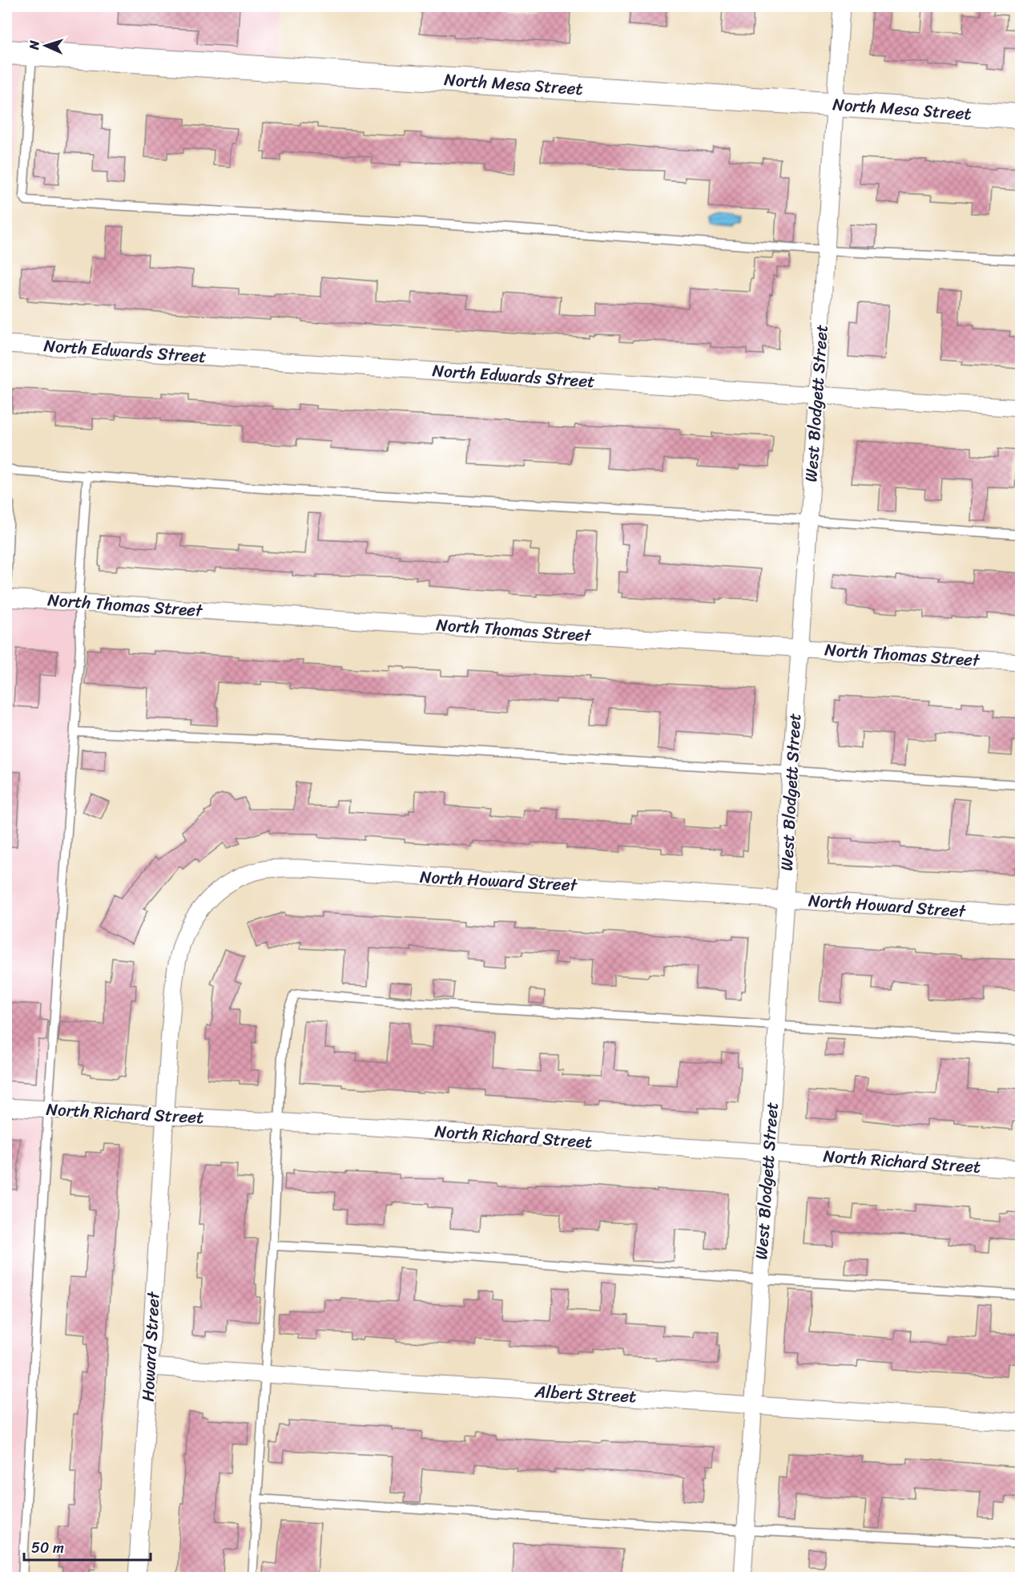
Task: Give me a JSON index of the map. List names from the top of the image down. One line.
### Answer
{"streets":{"street":["North Mesa Street","North Edwards Street","West Blodgett Street","North Thomas Street","North Howard Street","North Richard Street","Howard Street","Albert Street"]},"crossings":[["North Mesa Street","West Blodgett Street"],["North Edwards Street","West Blodgett Street"],["West Blodgett Street","North Thomas Street"],["West Blodgett Street","North Howard Street"],["West Blodgett Street","North Richard Street"],["West Blodgett Street","Albert Street"],["North Howard Street","North Richard Street"],["North Howard Street","Howard Street"],["North Richard Street","Howard Street"],["Howard Street","Albert Street"]],"scale_bar":"50 m","north":"left"}
